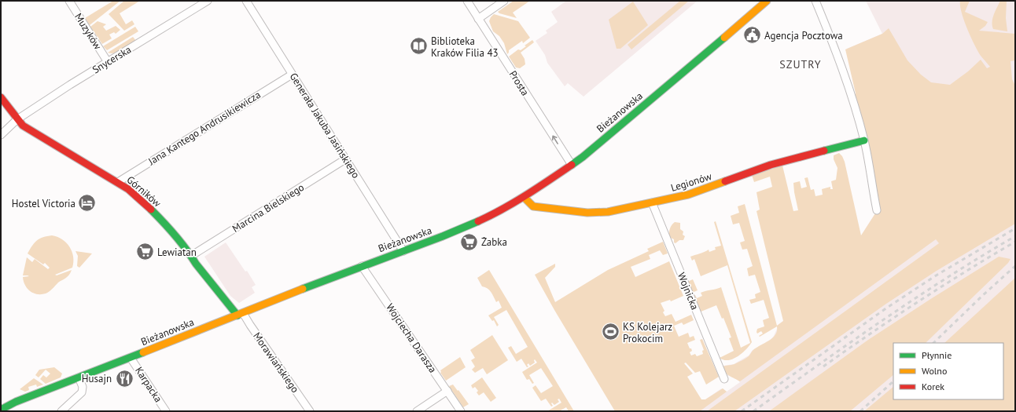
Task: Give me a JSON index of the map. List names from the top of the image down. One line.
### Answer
{"streets":{"street":["Muzyków","Snycerska","Prosta","Bieżanowska","Generała Jakuba Jasińskiego","Jana Kantego Andrusikiewicza","Legionów","Górników","Marcina Bielskiego","Wojnicka","Wojciecha Darasza","Morawiańskiego","Karpacka"]},"crossings":[["Muzyków","Snycerska"],["Snycerska","Górników"],["Prosta","Bieżanowska"],["Bieżanowska","Generała Jakuba Jasińskiego"],["Bieżanowska","Legionów"],["Bieżanowska","Górników"],["Bieżanowska","Wojciecha Darasza"],["Bieżanowska","Morawiańskiego"],["Bieżanowska","Karpacka"],["Generała Jakuba Jasińskiego","Jana Kantego Andrusikiewicza"],["Generała Jakuba Jasińskiego","Marcina Bielskiego"],["Jana Kantego Andrusikiewicza","Górników"],["Legionów","Wojnicka"],["Górników","Marcina Bielskiego"],["Górników","Morawiańskiego"]],"one_way":["Prosta"],"districts":["SZUTRY"],"places":{"public building":["Agencja Pocztowa"],"library":["Biblioteka Kraków Filia 43"],"hotel":["Hostel Victoria"],"supermarket":["Żabka","Lewiatan"],"sports":["KS Kolejarz Prokocim"],"restaurant":["Husajn"]},"legend":["Płynnie","Wolno","Korek"]}
